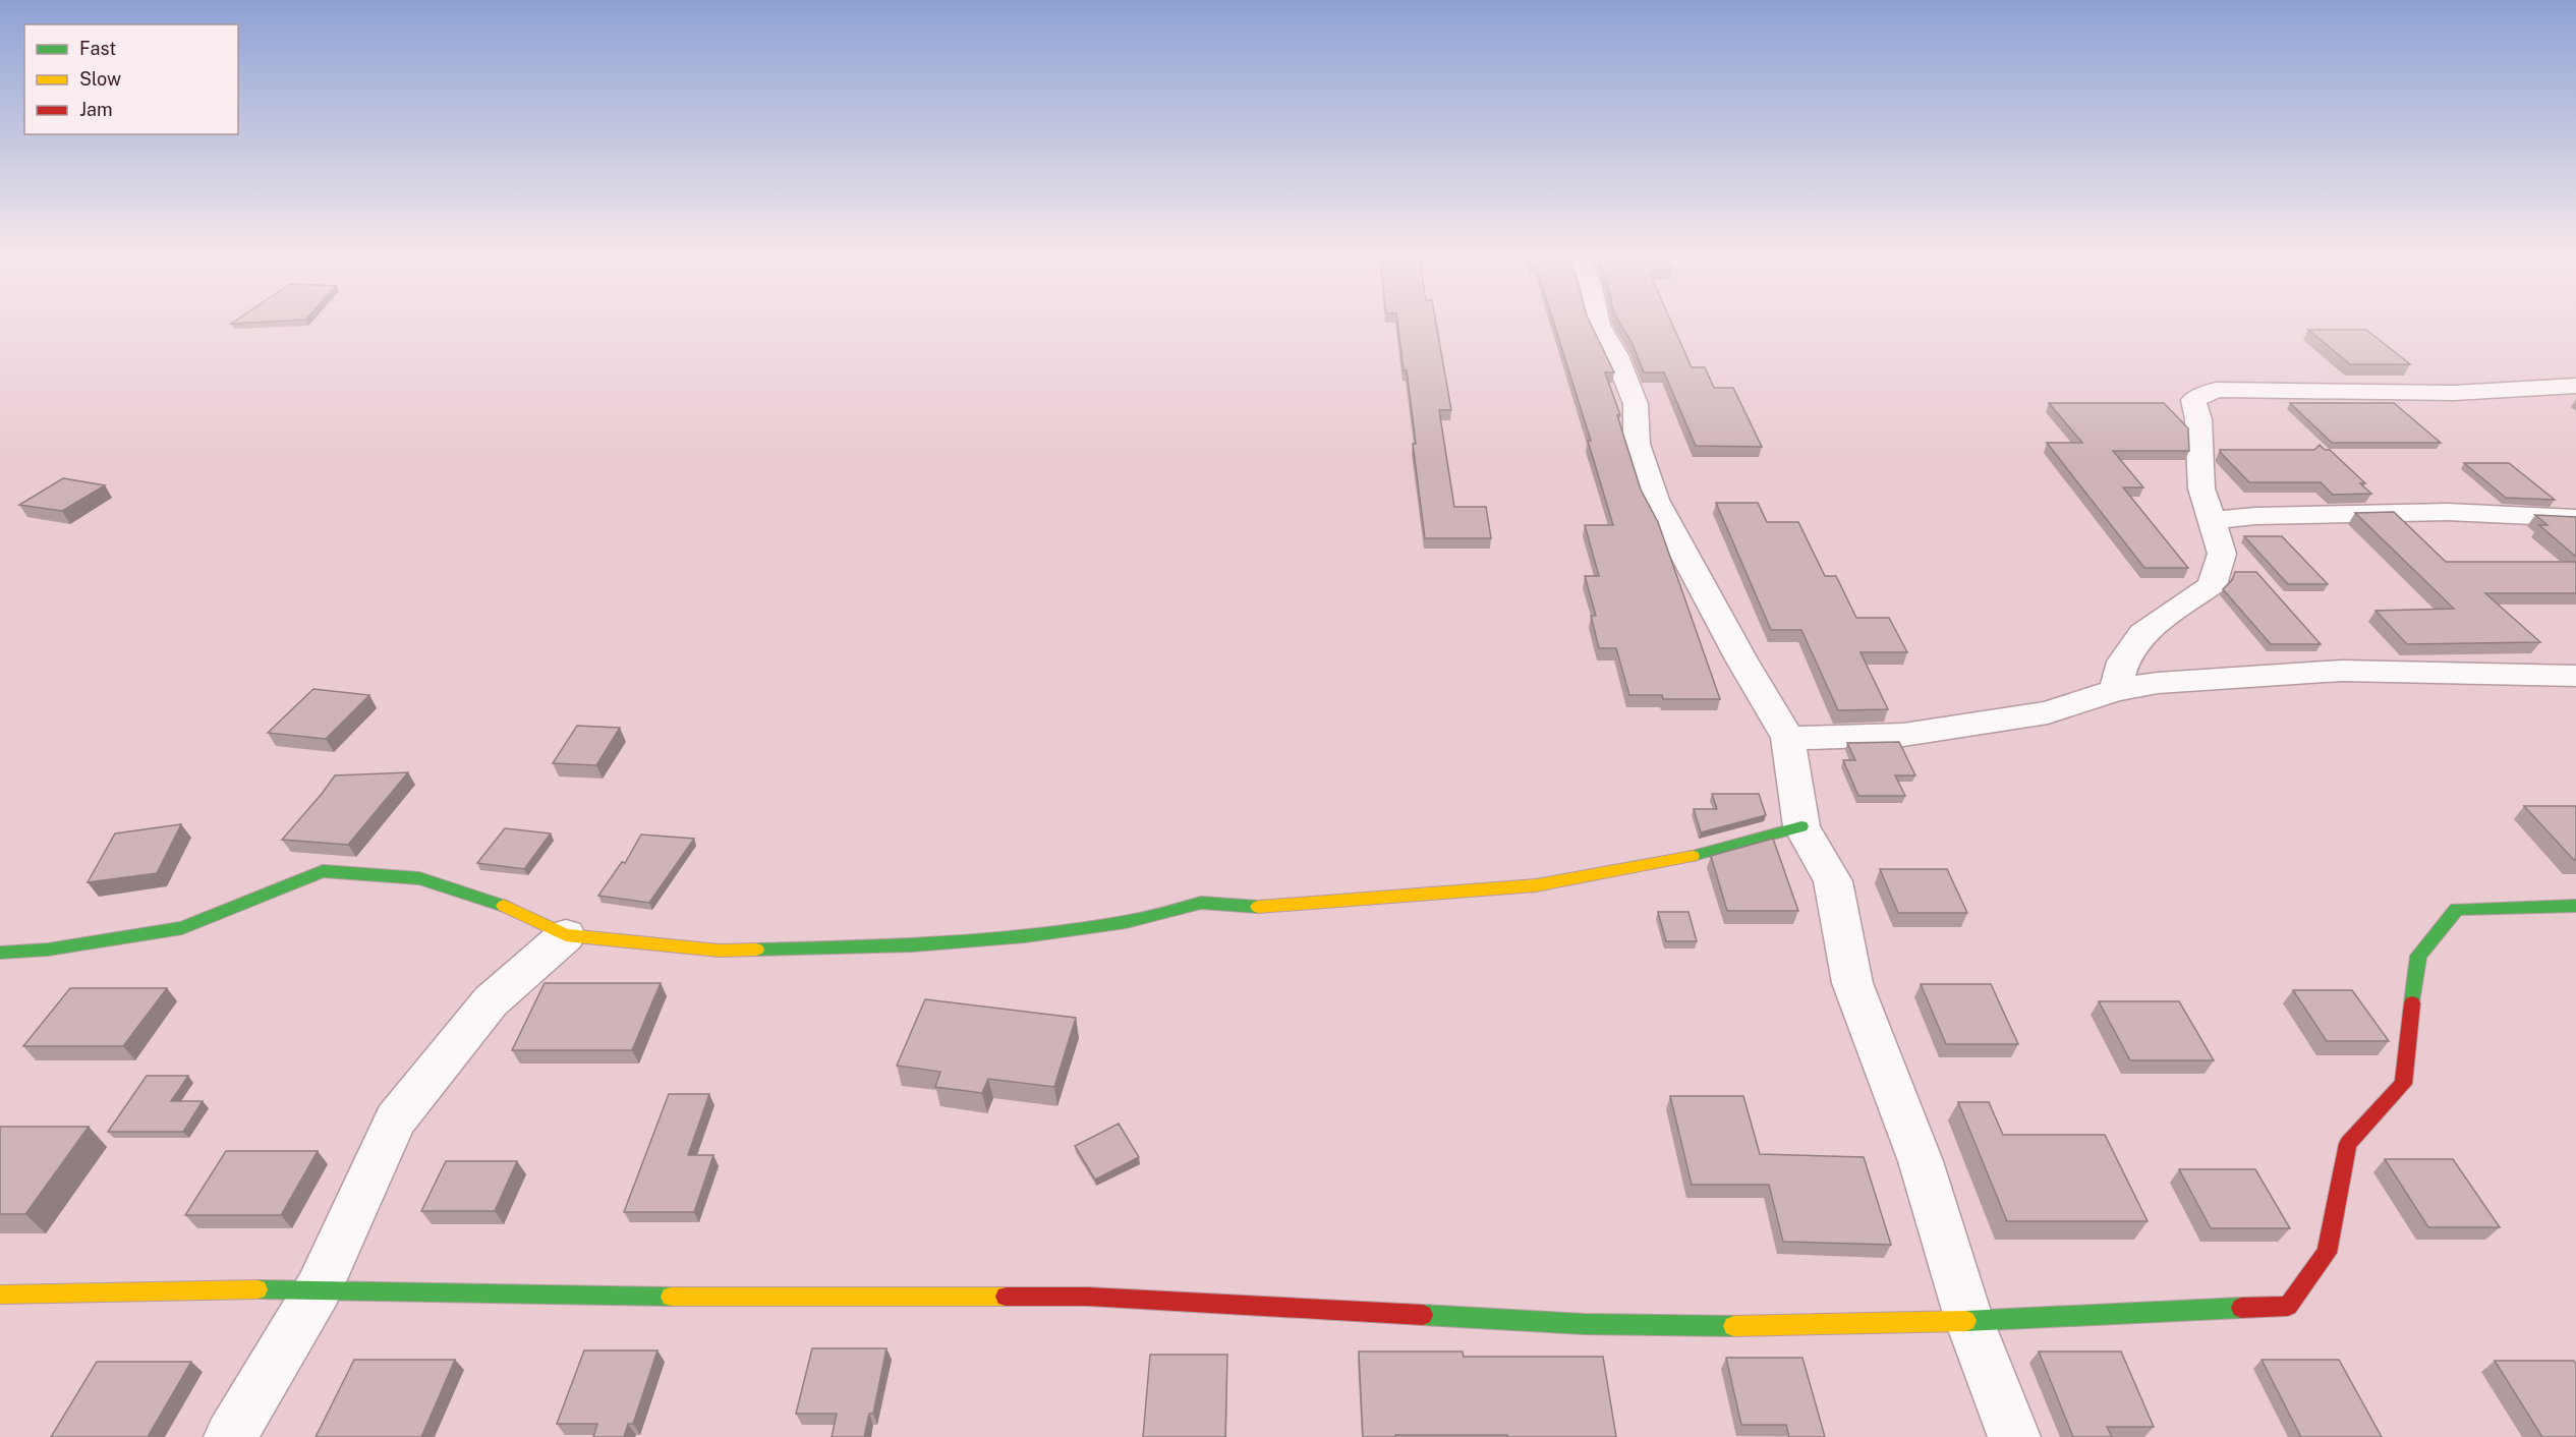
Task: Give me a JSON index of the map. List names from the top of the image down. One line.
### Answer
{"legend":["Fast","Slow","Jam"]}
